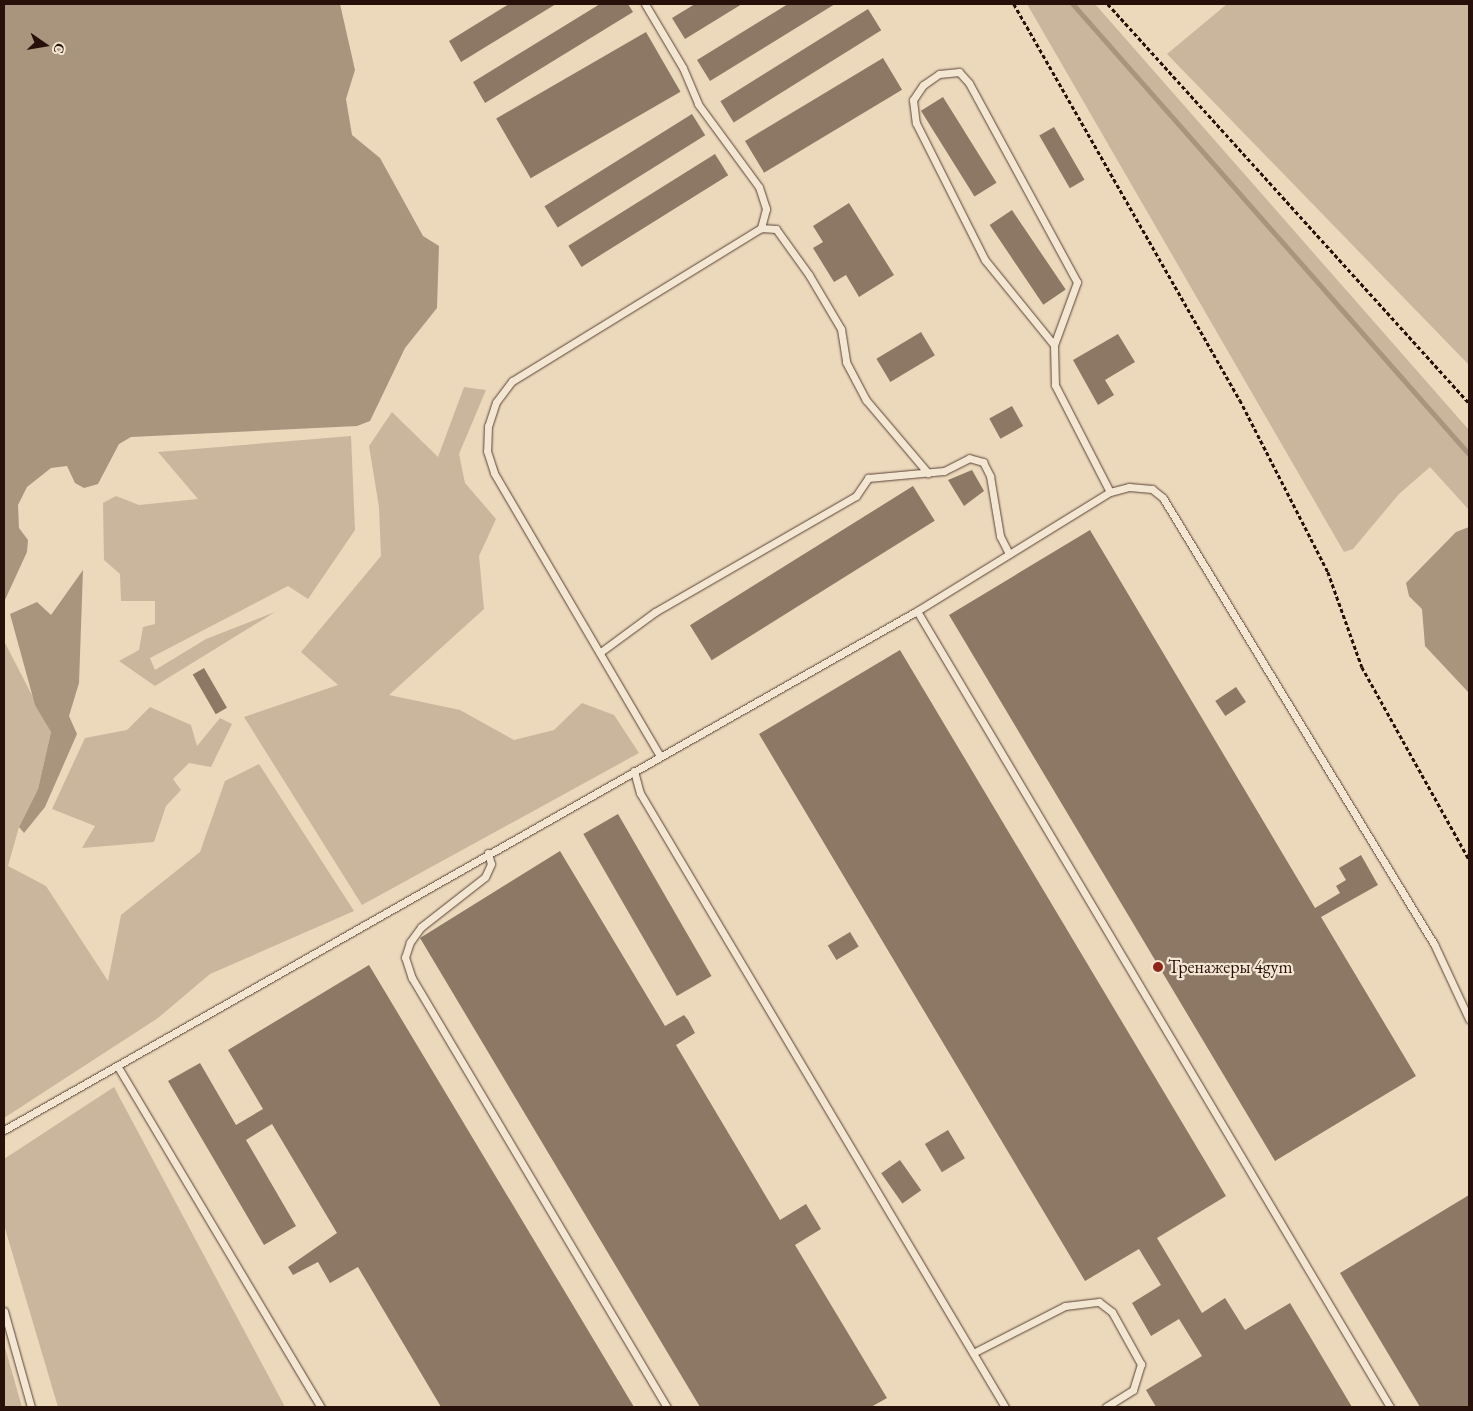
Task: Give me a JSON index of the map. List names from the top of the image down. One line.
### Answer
{"places":["Тренажеры 4gym"],"north":"right"}
